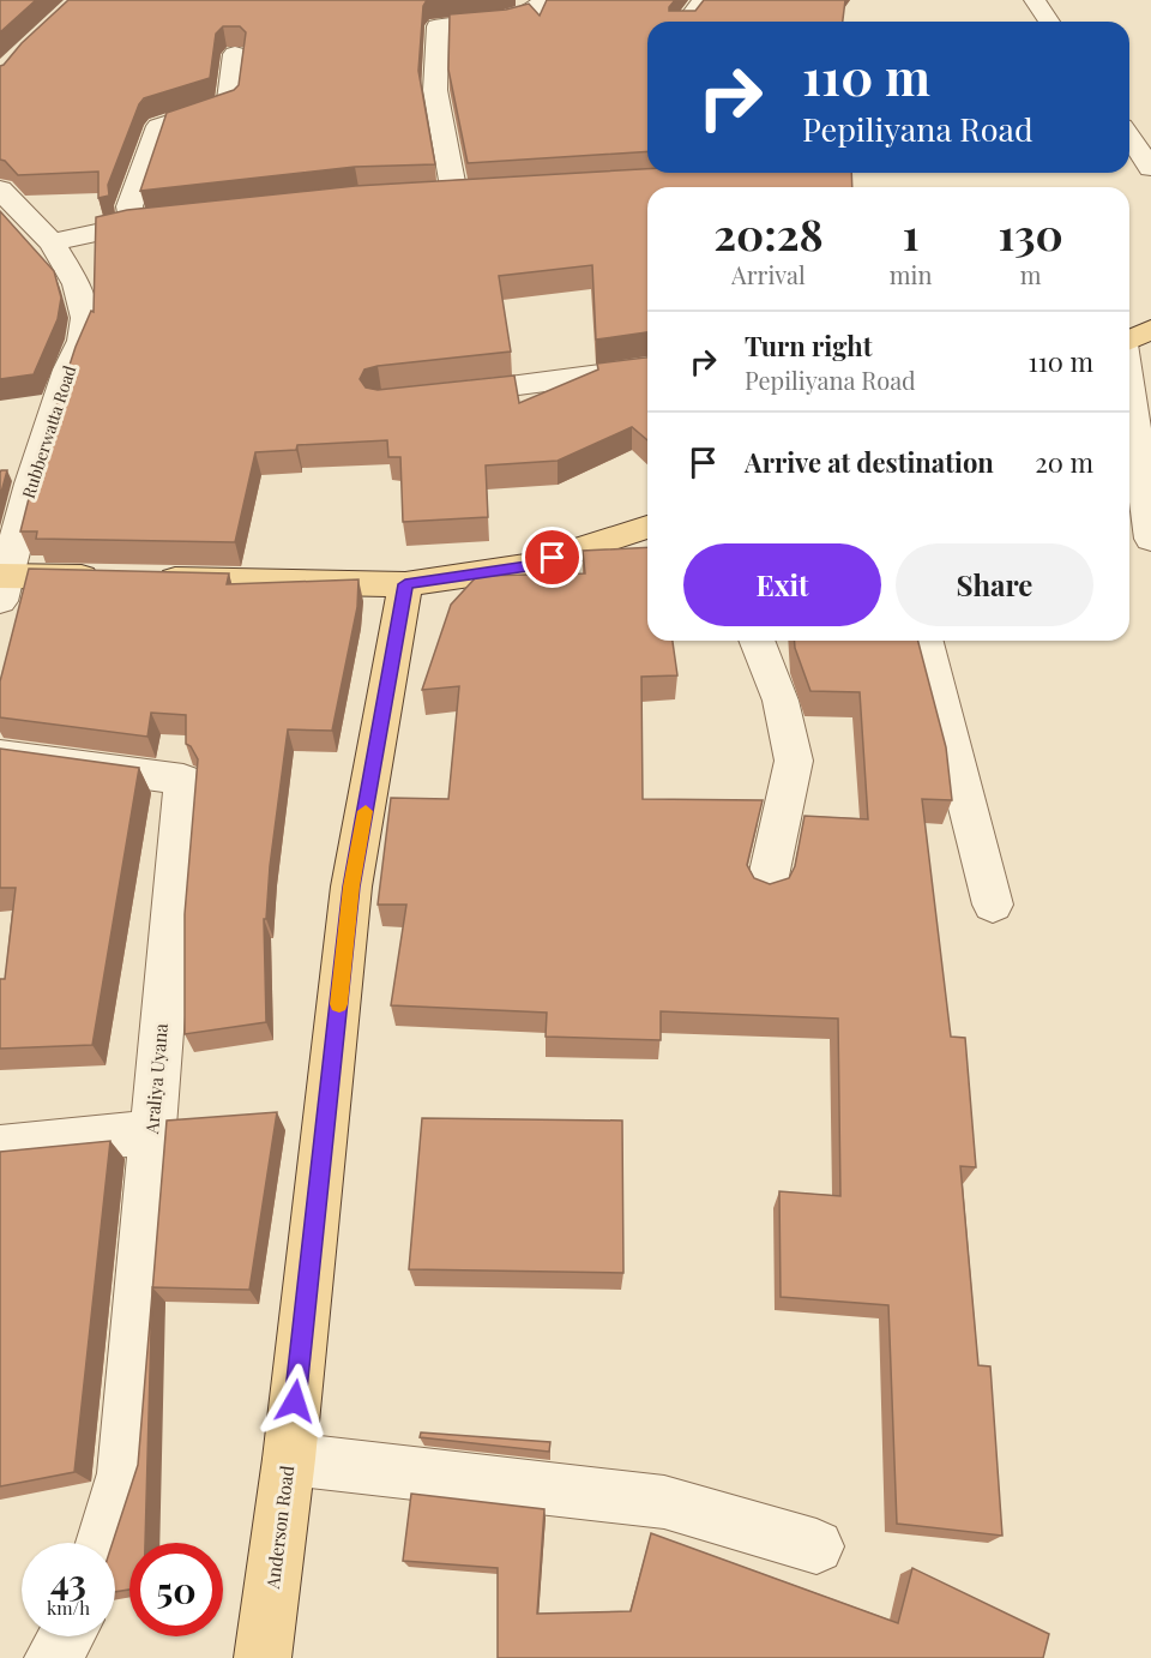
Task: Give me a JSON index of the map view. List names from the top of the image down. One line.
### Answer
{"streets":{"main road":["Anderson Road"],"street":["Rubberwatta Road","Araliya Uyana"]},"page":{"turn":["110 m","Pepiliyana Road"],"eta":["20:28","Arrival","1","min","130","m"],"list":[{"name":"Turn right","note":"Pepiliyana Road","value":"110 m"},{"name":"Arrive at destination","value":"20 m"}],"buttons":["Exit","Share"],"speed":"43 km/h","limit":"50"}}
